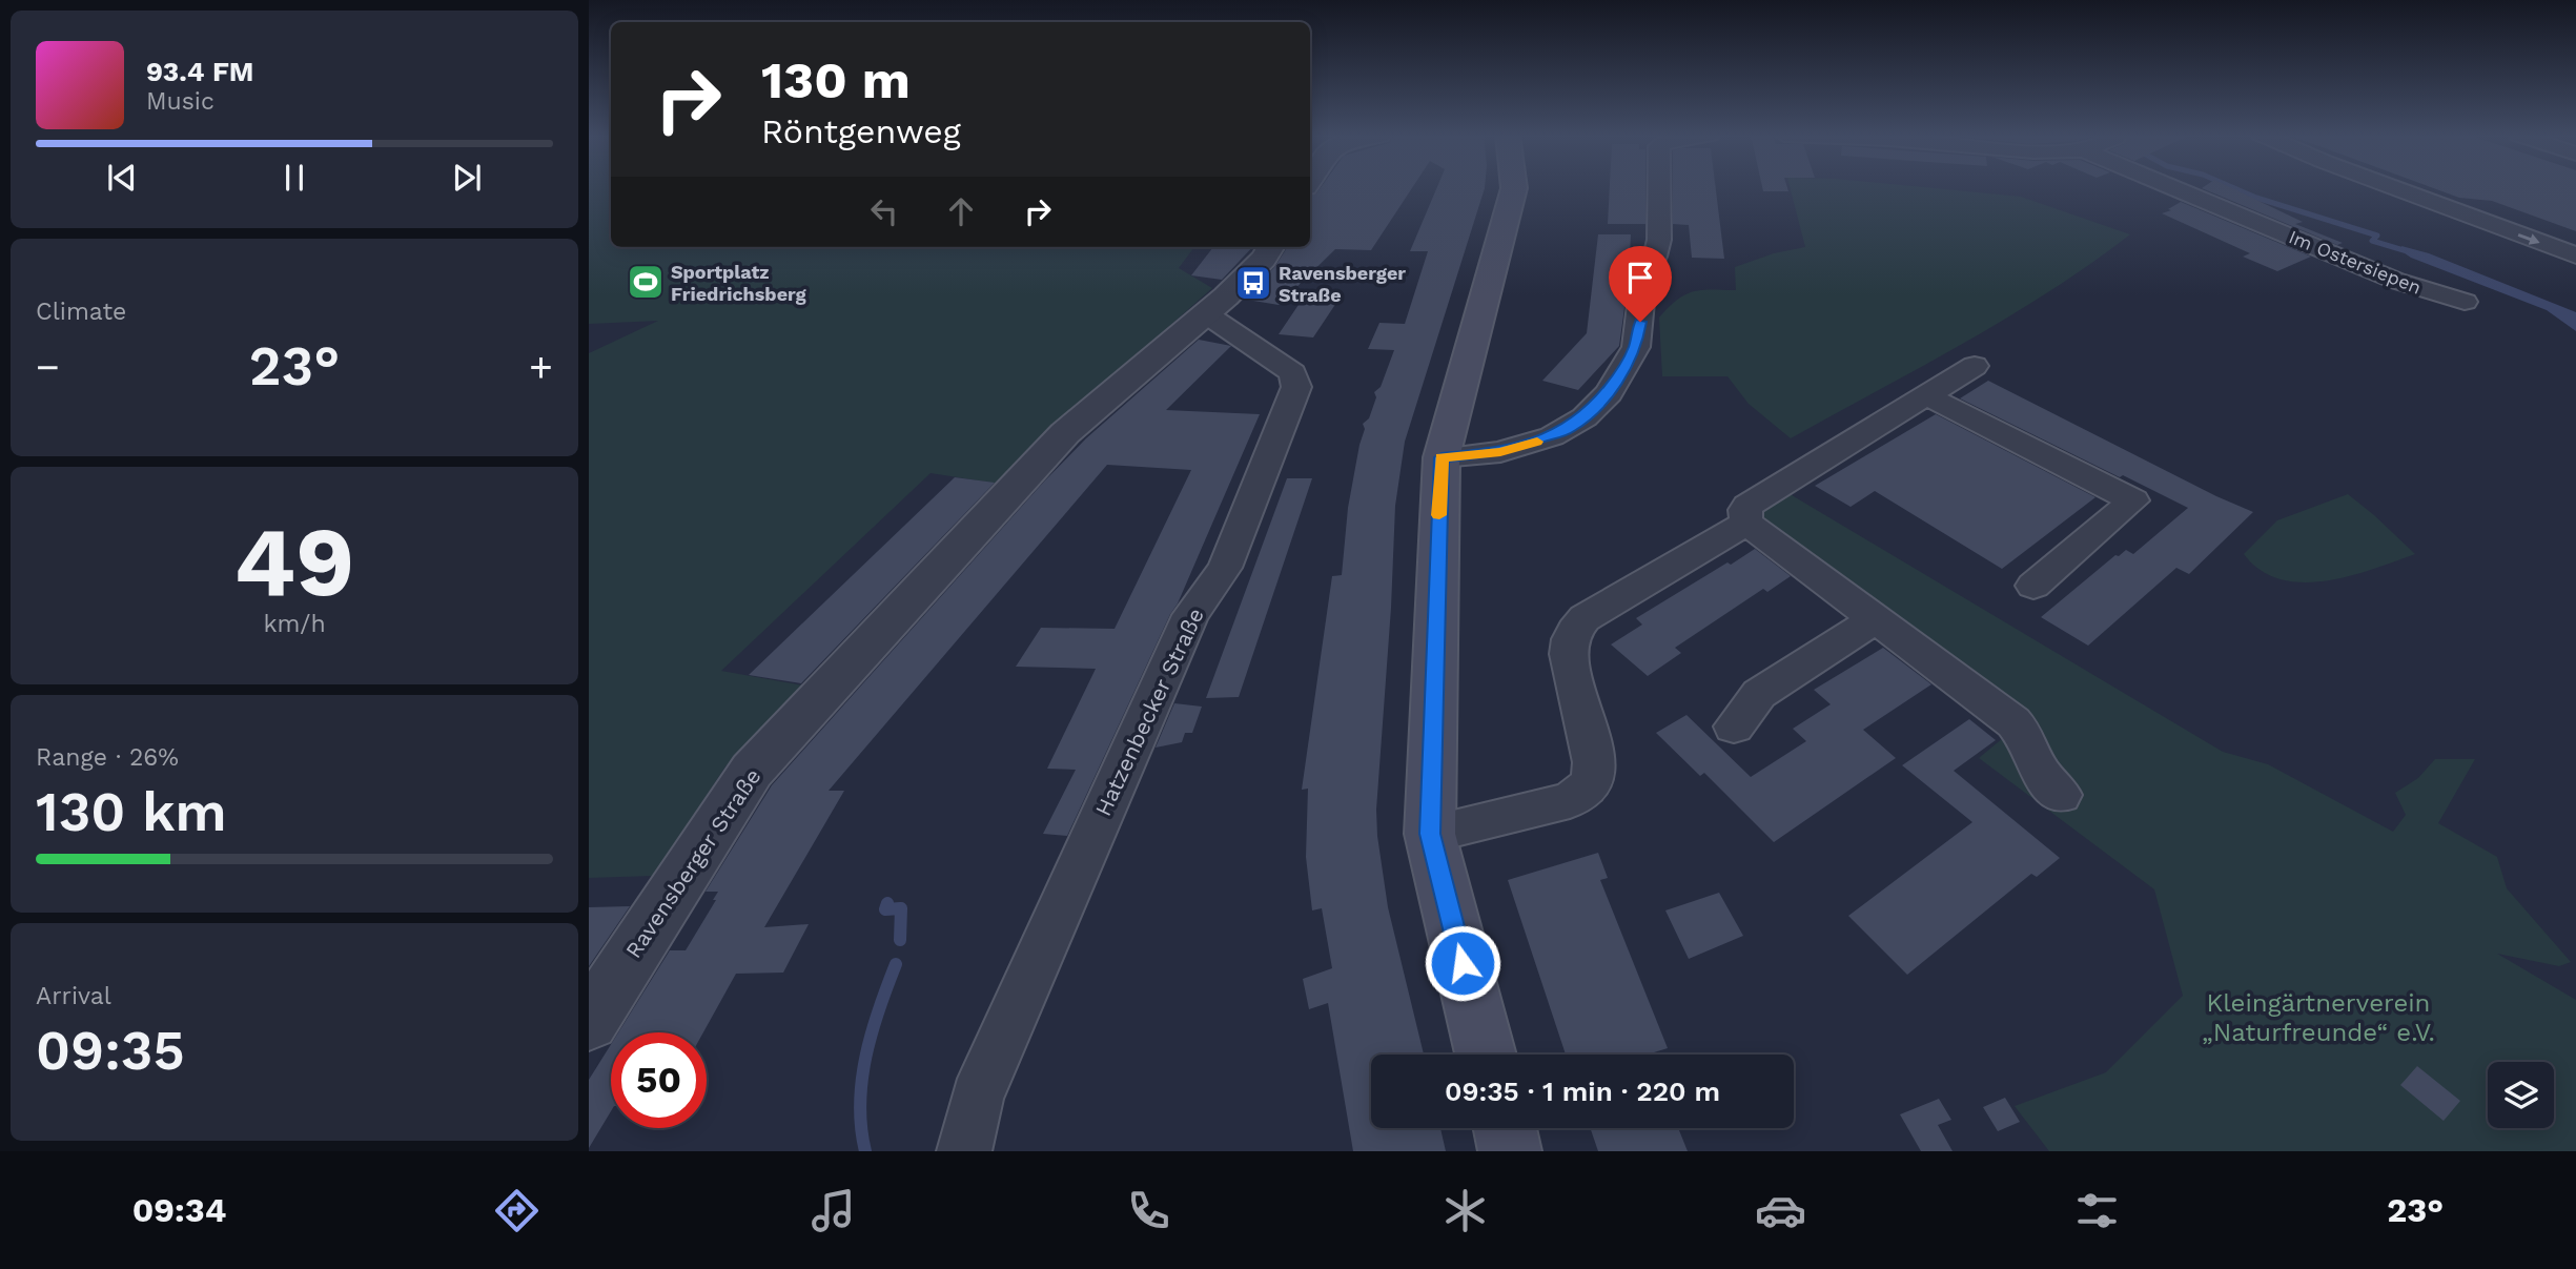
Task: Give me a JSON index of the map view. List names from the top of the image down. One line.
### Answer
{"streets":{"street":["Im Ostersiepen","Hatzenbecker Straße","Ravensberger Straße"]},"crossings":[["Hatzenbecker Straße","Ravensberger Straße"]],"parks":["Kleingärtnerverein „Naturfreunde“ e.V."],"places":{"sports":["Sportplatz Friedrichsberg"],"bus stop":["Ravensberger Straße"]},"page":{"turn":["130 m","Röntgenweg"],"song":["93.4 FM","Music"],"tile":["Climate",["49","km/h"],["Range · 26%","130 km"],["Arrival","09:35"]],"heat":["−","23°","+"],"limit":"50","trip":"09:35 · 1 min · 220 m","tabs":["09:34","23°"]}}
